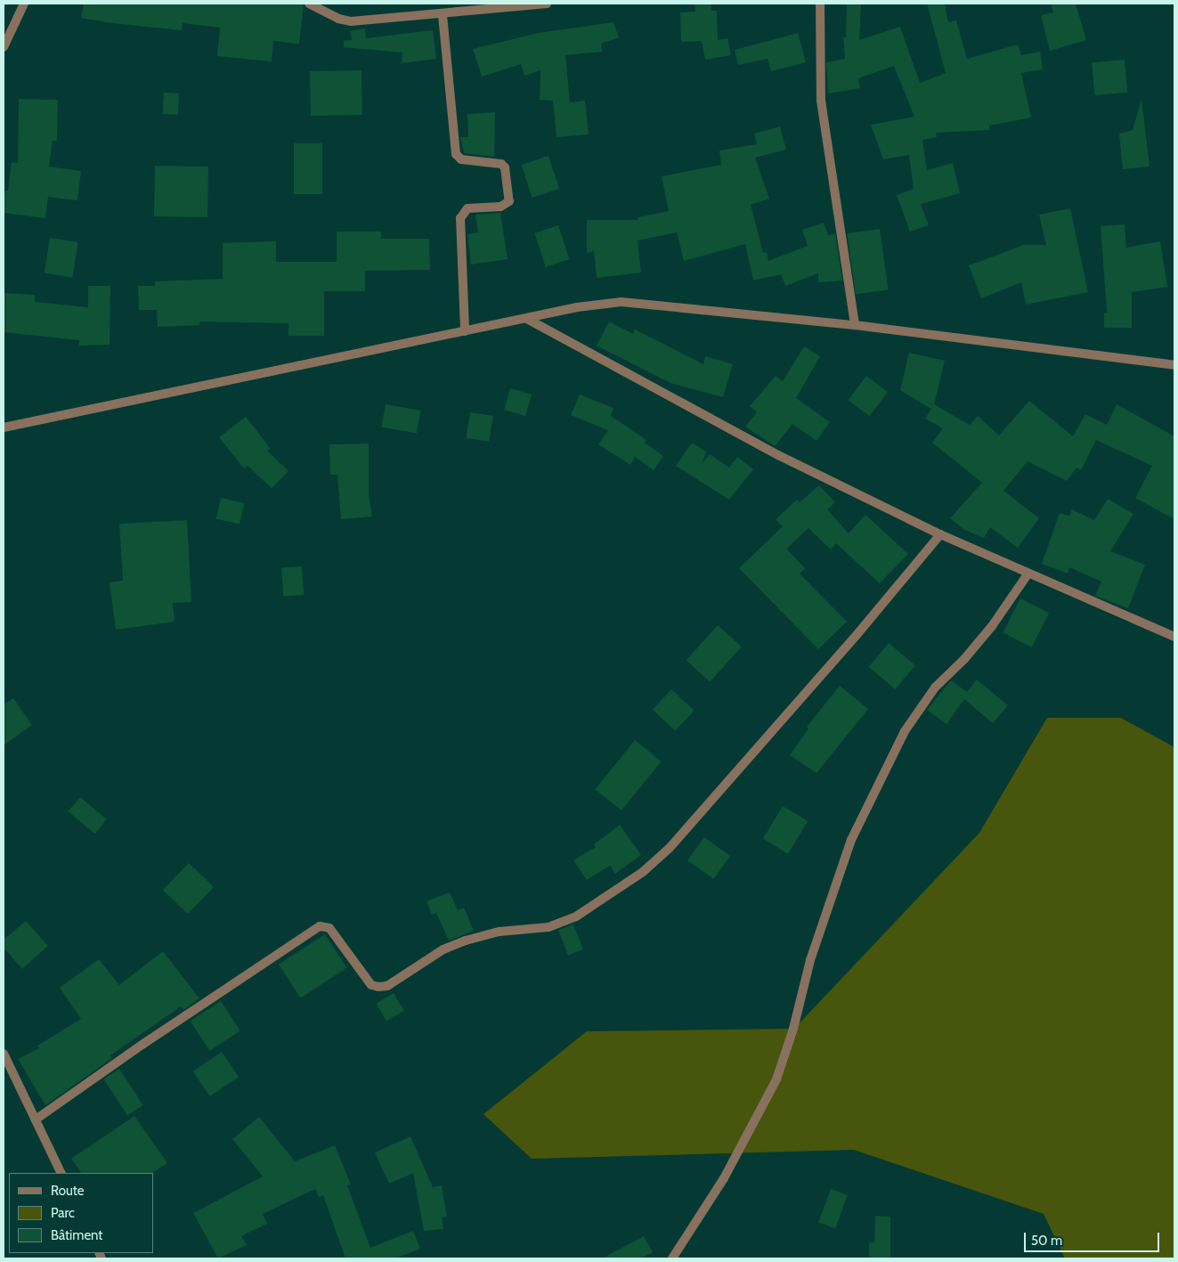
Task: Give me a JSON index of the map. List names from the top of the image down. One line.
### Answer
{"legend":["Route","Parc","Bâtiment"],"scale_bar":"50 m"}
